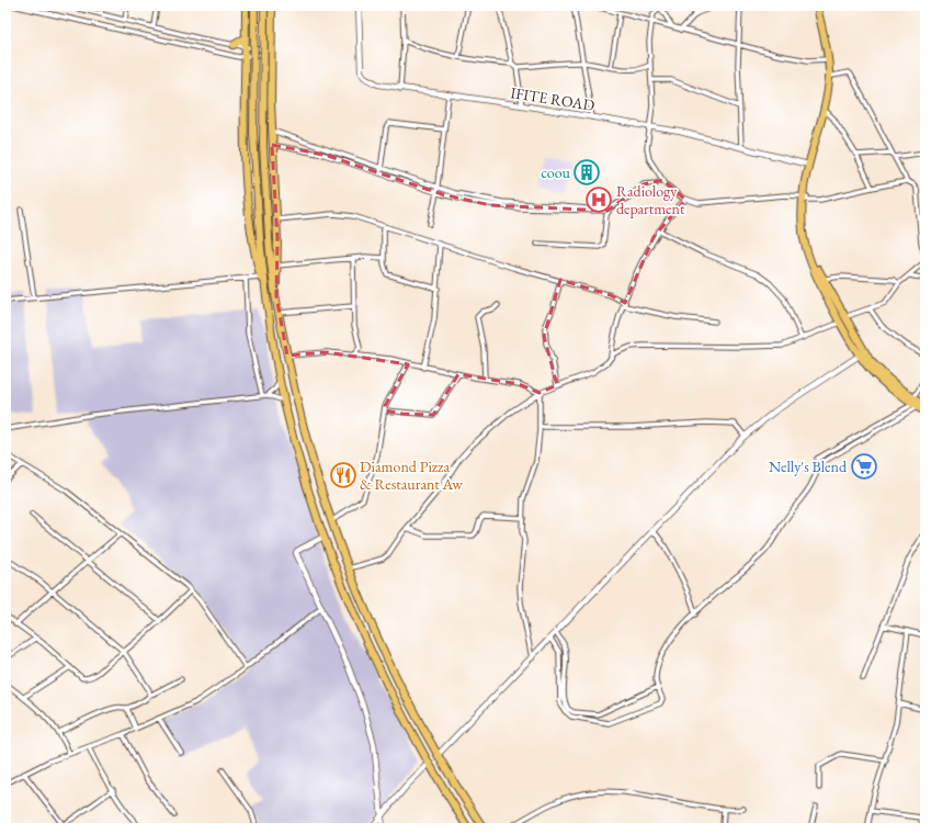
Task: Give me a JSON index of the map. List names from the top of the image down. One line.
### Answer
{"streets":{"street":["IFITE ROAD"]},"places":{"building":["coou"],"hospital":["Radiology department"],"supermarket":["Nelly's Blend"],"restaurant":["Diamond Pizza & Restaurant Aw"]}}
